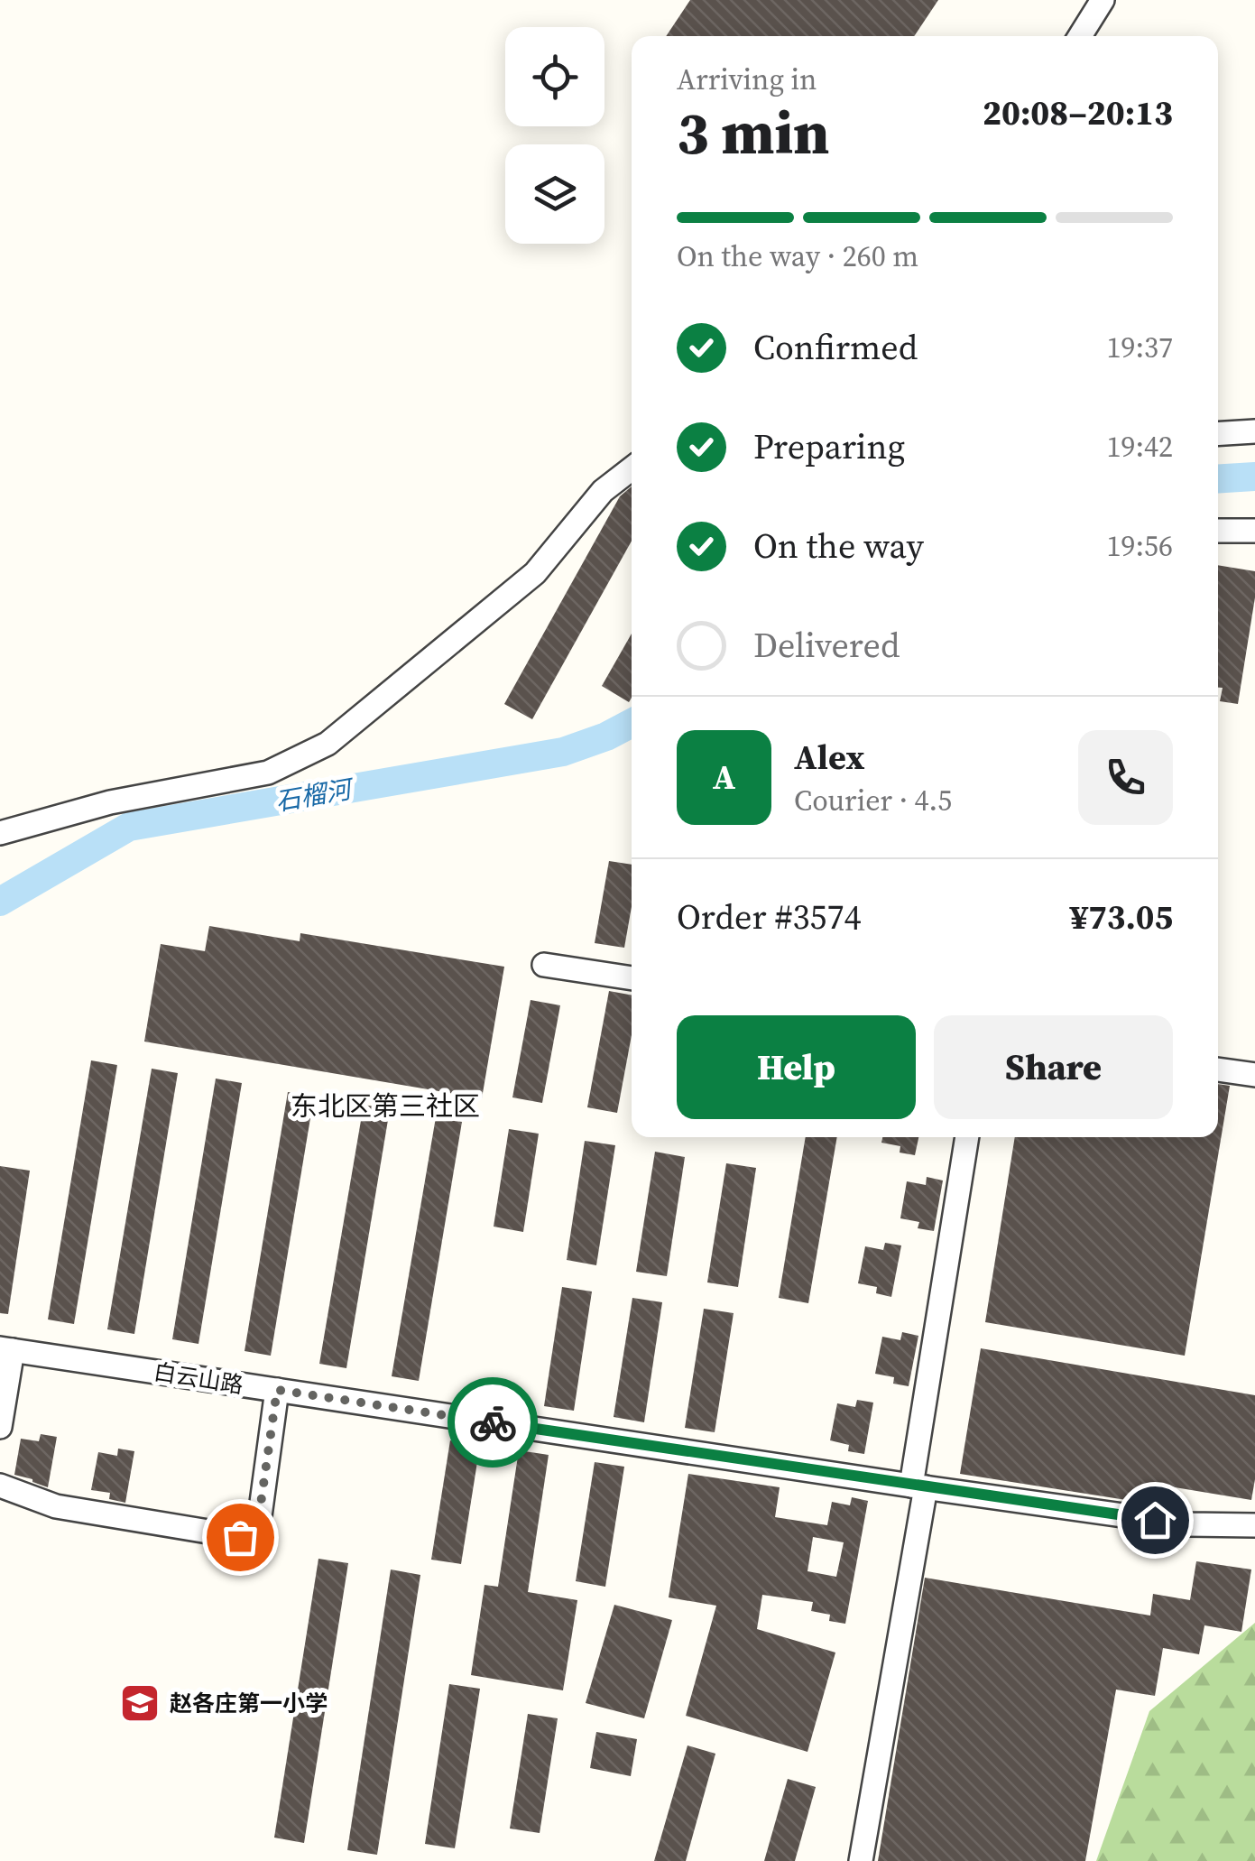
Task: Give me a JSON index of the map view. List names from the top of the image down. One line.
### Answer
{"streets":{"street":["白云山路"]},"districts":["东北区第三社区"],"water":["石榴河"],"places":{"school or university":["赵各庄第一小学"]},"page":{"heading":["3 min","Arriving in","20:08–20:13"],"panel":["Alex","Courier · 4.5","Order #3574","¥73.05"],"bar":"On the way · 260 m","list":[["Confirmed","19:37"],["Preparing","19:42"],["On the way","19:56"],"Delivered"],"round":"A","buttons":["Help","Share"]}}
